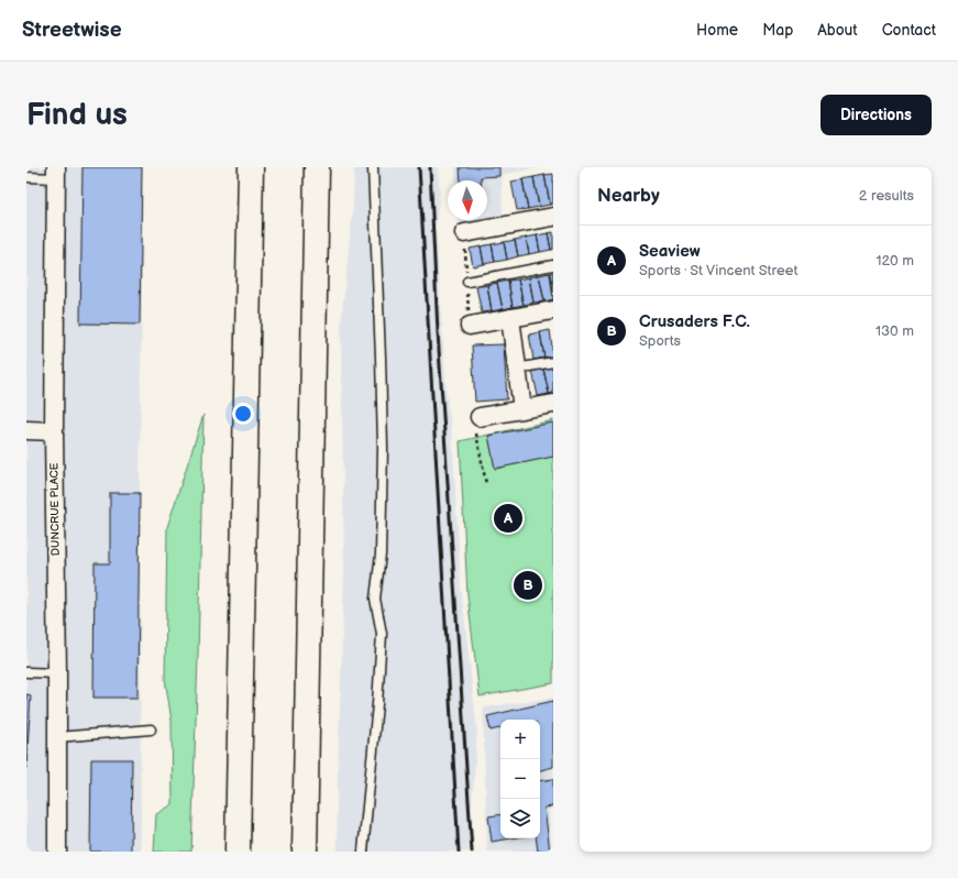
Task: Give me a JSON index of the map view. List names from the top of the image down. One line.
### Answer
{"streets":{"street":["DUNCRUE PLACE"]},"north":"bottom","page":{"header":"Streetwise","nav":["Home","Map","About","Contact"],"buttons":"Directions","title":"Find us","heading":["Nearby","2 results"],"list":[{"mark":"A","name":"Seaview","note":"Sports · St Vincent Street","value":"120 m"},{"mark":"B","name":"Crusaders F.C.","note":"Sports","value":"130 m"}],"pins":["A","B"],"map_buttons":["+","−"]}}
